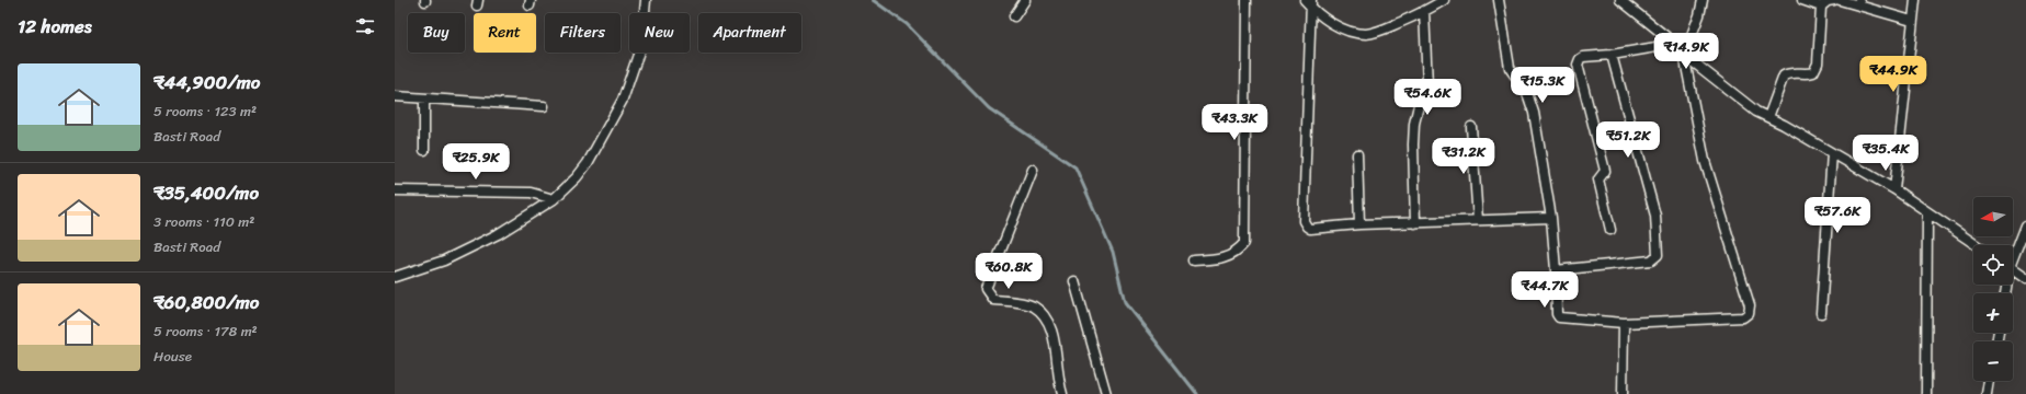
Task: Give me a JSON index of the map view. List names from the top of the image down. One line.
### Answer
{"north":"left","page":{"heading":"12 homes","chip":["Buy","Rent","Filters","New","Apartment"],"price":["₹14.9K","₹44.9K","₹15.3K","₹54.6K","₹43.3K","₹51.2K","₹35.4K","₹31.2K","₹25.9K","₹57.6K","₹60.8K","₹44.7K"],"list":[{"name":"₹44,900/mo","note":"5 rooms · 123 m² · Basti Road"},{"name":"₹35,400/mo","note":"3 rooms · 110 m² · Basti Road"},{"name":"₹60,800/mo","note":"5 rooms · 178 m² · House"}],"map_buttons":["+","−"]}}
